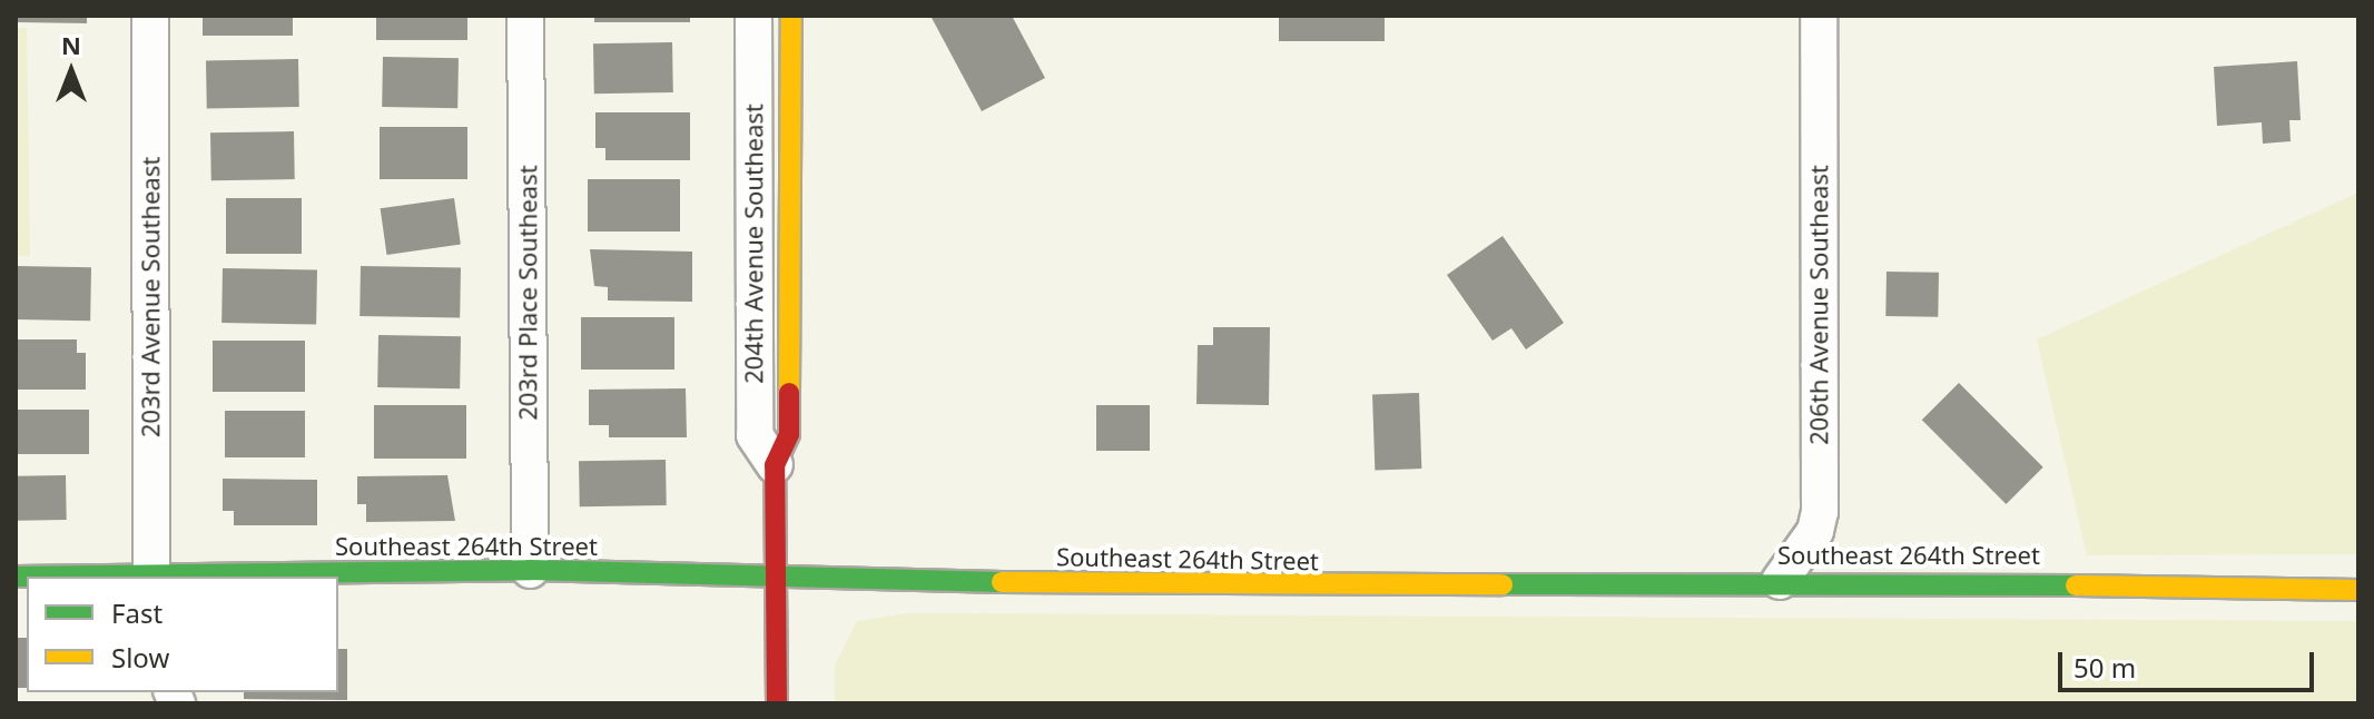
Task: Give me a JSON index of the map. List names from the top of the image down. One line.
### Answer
{"streets":{"street":["204th Avenue Southeast","203rd Place Southeast","203rd Avenue Southeast","206th Avenue Southeast","Southeast 264th Street"]},"crossings":[["204th Avenue Southeast","Southeast 264th Street"],["203rd Place Southeast","Southeast 264th Street"],["206th Avenue Southeast","Southeast 264th Street"]],"legend":["Fast","Slow"],"scale_bar":"50 m","north":"top"}
